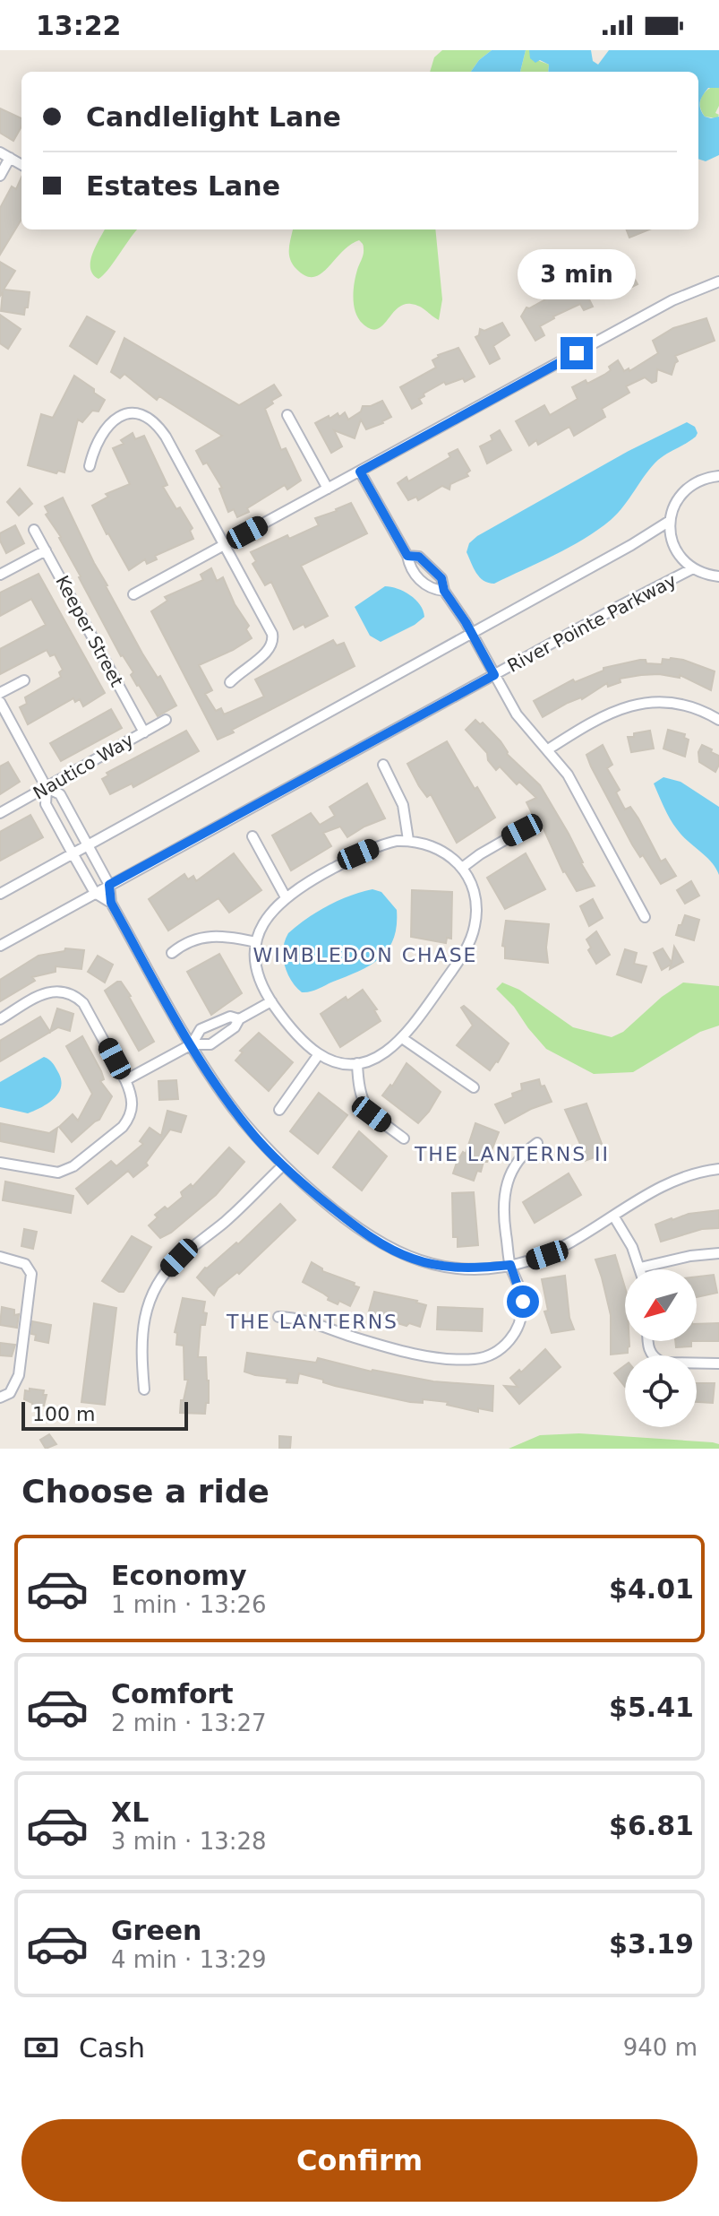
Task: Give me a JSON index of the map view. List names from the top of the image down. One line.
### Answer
{"streets":{"street":["River Pointe Parkway","Keeper Street","Nautico Way"]},"crossings":[["Keeper Street","Nautico Way"]],"districts":["WIMBLEDON CHASE","THE LANTERNS II","THE LANTERNS"],"scale_bar":"100 m","north":"bottom left","page":{"status":"13:22","banner":["Candlelight Lane","Estates Lane"],"bubble":"3 min","scale":"100 m","heading":"Choose a ride","list":[{"name":"Economy","note":"1 min · 13:26","value":"$4.01"},{"name":"Comfort","note":"2 min · 13:27","value":"$5.41"},{"name":"XL","note":"3 min · 13:28","value":"$6.81"},{"name":"Green","note":"4 min · 13:29","value":"$3.19"}],"pay":["Cash","940 m"],"buttons":"Confirm"}}
